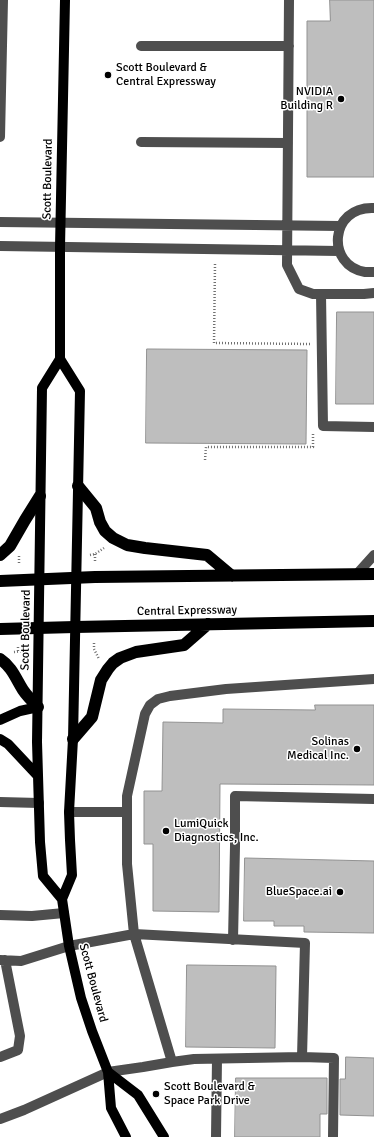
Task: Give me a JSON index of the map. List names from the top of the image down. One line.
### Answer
{"streets":{"highway":["Central Expressway"],"main road":["Scott Boulevard"]},"crossings":[["Scott Boulevard","Central Expressway"]],"places":["Scott Boulevard & Central Expressway","NVIDIA Building R","Solinas Medical Inc.","LumiQuick Diagnostics, Inc.","BlueSpace.ai","Scott Boulevard & Space Park Drive"]}
